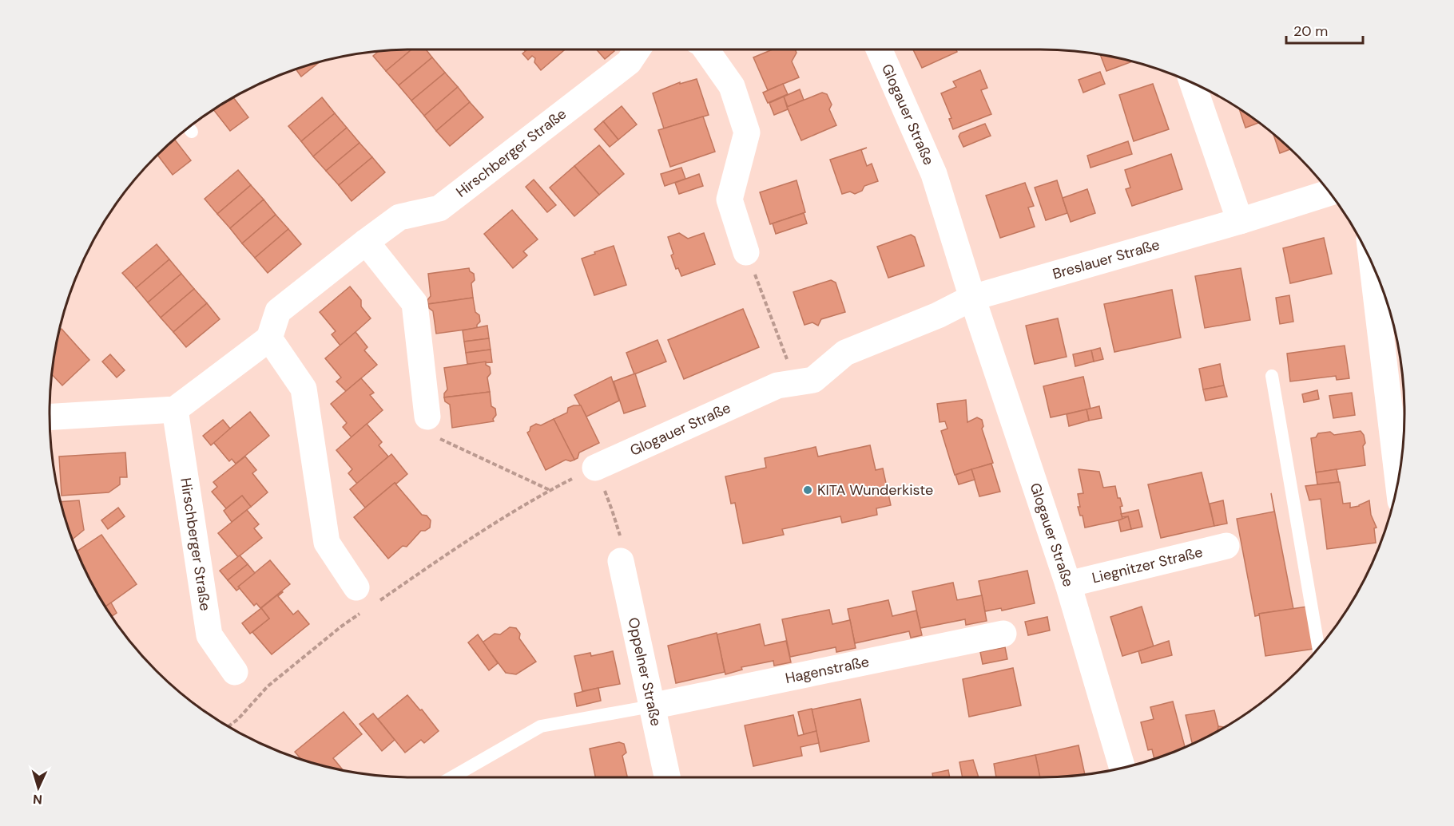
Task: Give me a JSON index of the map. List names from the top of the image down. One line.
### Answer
{"streets":{"street":["Glogauer Straße","Hirschberger Straße","Breslauer Straße","Liegnitzer Straße","Hagenstraße","Oppelner Straße"]},"crossings":[["Glogauer Straße","Breslauer Straße"],["Glogauer Straße","Liegnitzer Straße"],["Hagenstraße","Oppelner Straße"]],"places":["KITA Wunderkiste"],"scale_bar":"20 m","north":"bottom"}
